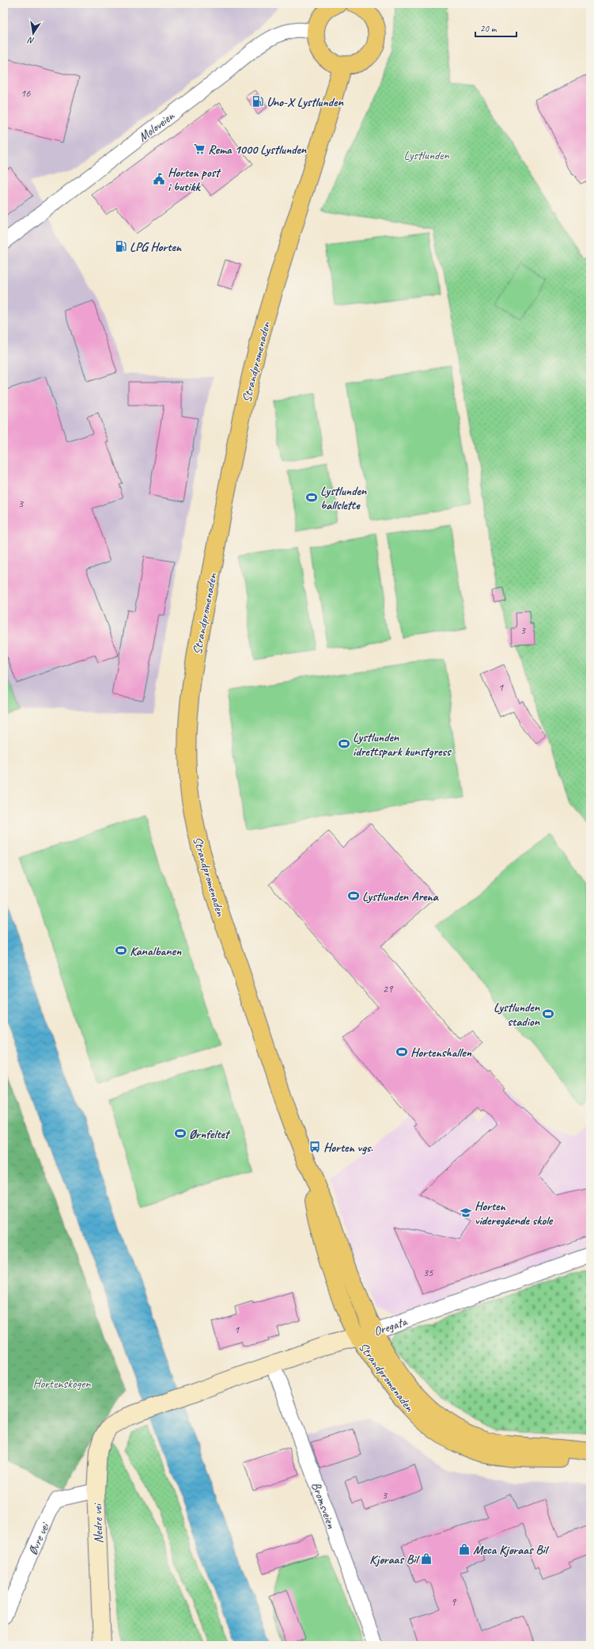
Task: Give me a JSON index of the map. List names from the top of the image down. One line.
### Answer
{"streets":{"main road":["Strandpromenaden","Oregata","Nedre vei"],"street":["Moloveien","Bromsveien","Øvre vei"]},"crossings":[["Strandpromenaden","Oregata"],["Oregata","Bromsveien"],["Oregata","Nedre vei"],["Nedre vei","Øvre vei"]],"parks":["Lystlunden","Hortenskogen"],"places":{"fuel station":["Uno-X Lystlunden","LPG Horten"],"supermarket":["Rema 1000 Lystlunden"],"public building":["Horten post i butikk"],"sports":["Lystlunden ballslette","Lystlunden idrettspark kunstgress","Lystlunden Arena","Kanalbanen","Lystlunden stadion","Hortenshallen","Ørnfeltet"],"bus stop":["Horten vgs."],"school or university":["Horten videregående skole"],"shop":["Meca Kjøraas Bil","Kjøraas Bil"]},"house_numbers":["16","3","3","1","29","35","1","3","9"],"scale_bar":"20 m","north":"bottom"}
